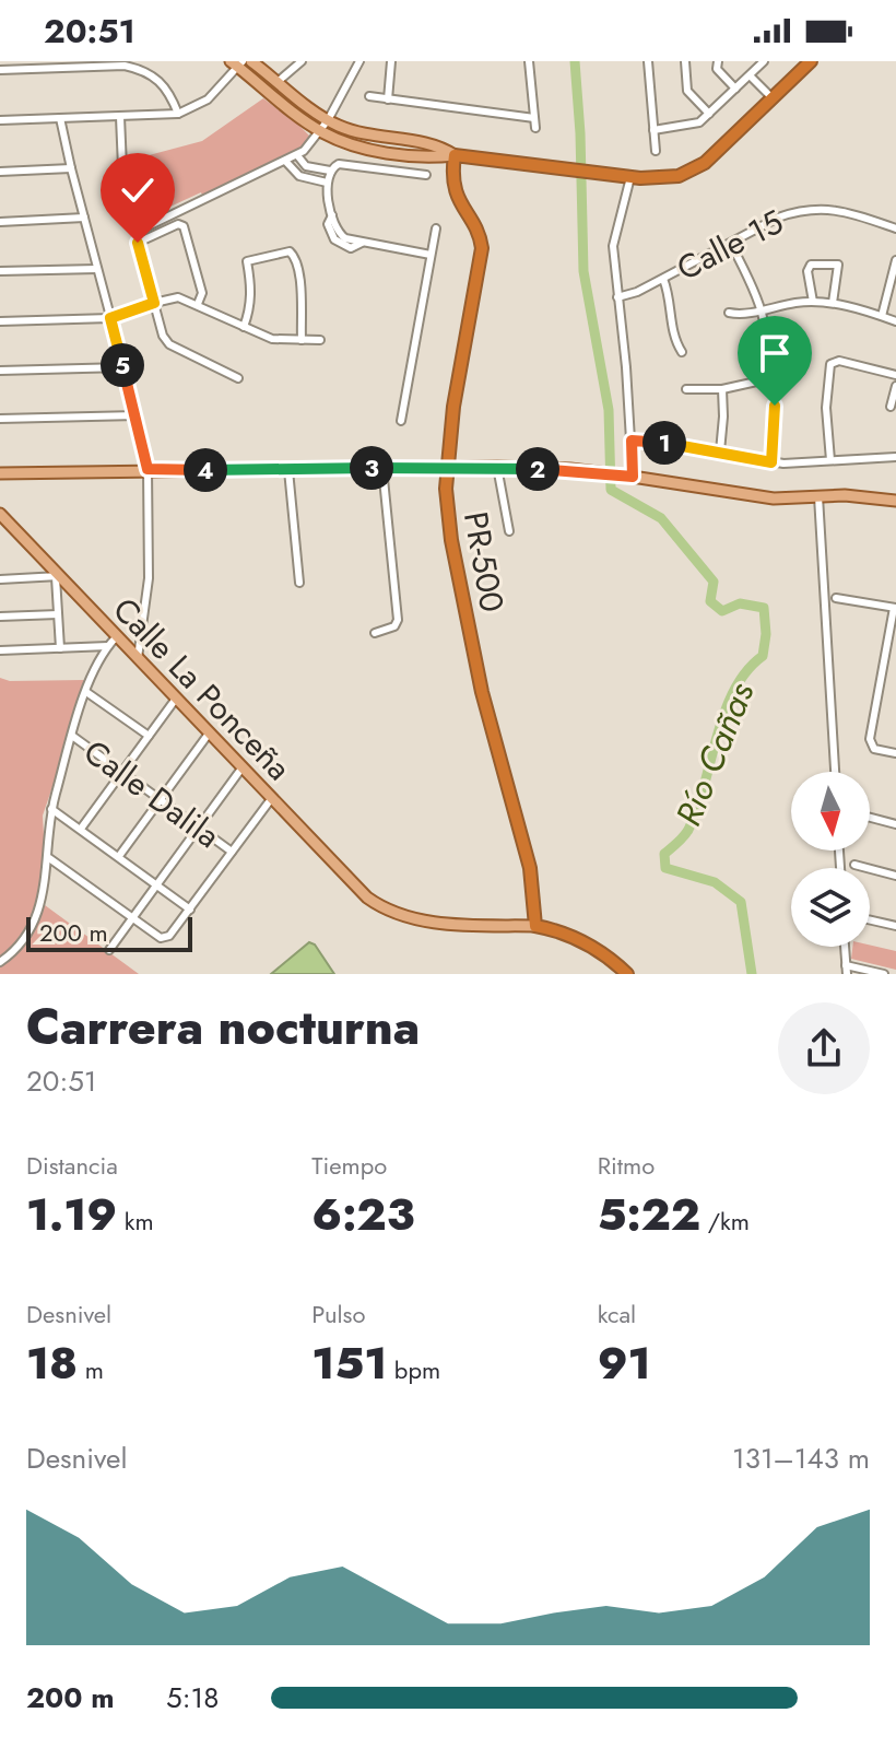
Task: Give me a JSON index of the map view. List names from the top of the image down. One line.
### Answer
{"streets":{"highway":["PR-500"],"main road":["Calle La Ponceña"],"street":["Calle 15","Calle Dalila"]},"crossings":[["PR-500","Calle La Ponceña"]],"water":["Río Cañas"],"scale_bar":"200 m","north":"bottom","page":{"status":"20:51","pins":["5","1","3","2","4"],"scale":"200 m","heading":["Carrera nocturna","20:51"],"stats":[["Distancia","1.19 km"],["Tiempo","6:23"],["Ritmo","5:22 /km"],["Desnivel","18 m"],["Pulso","151 bpm"],["kcal","91"]],"chart":["Desnivel","131–143 m"],"list":[{"name":"200 m","note":"5:18"}]}}
